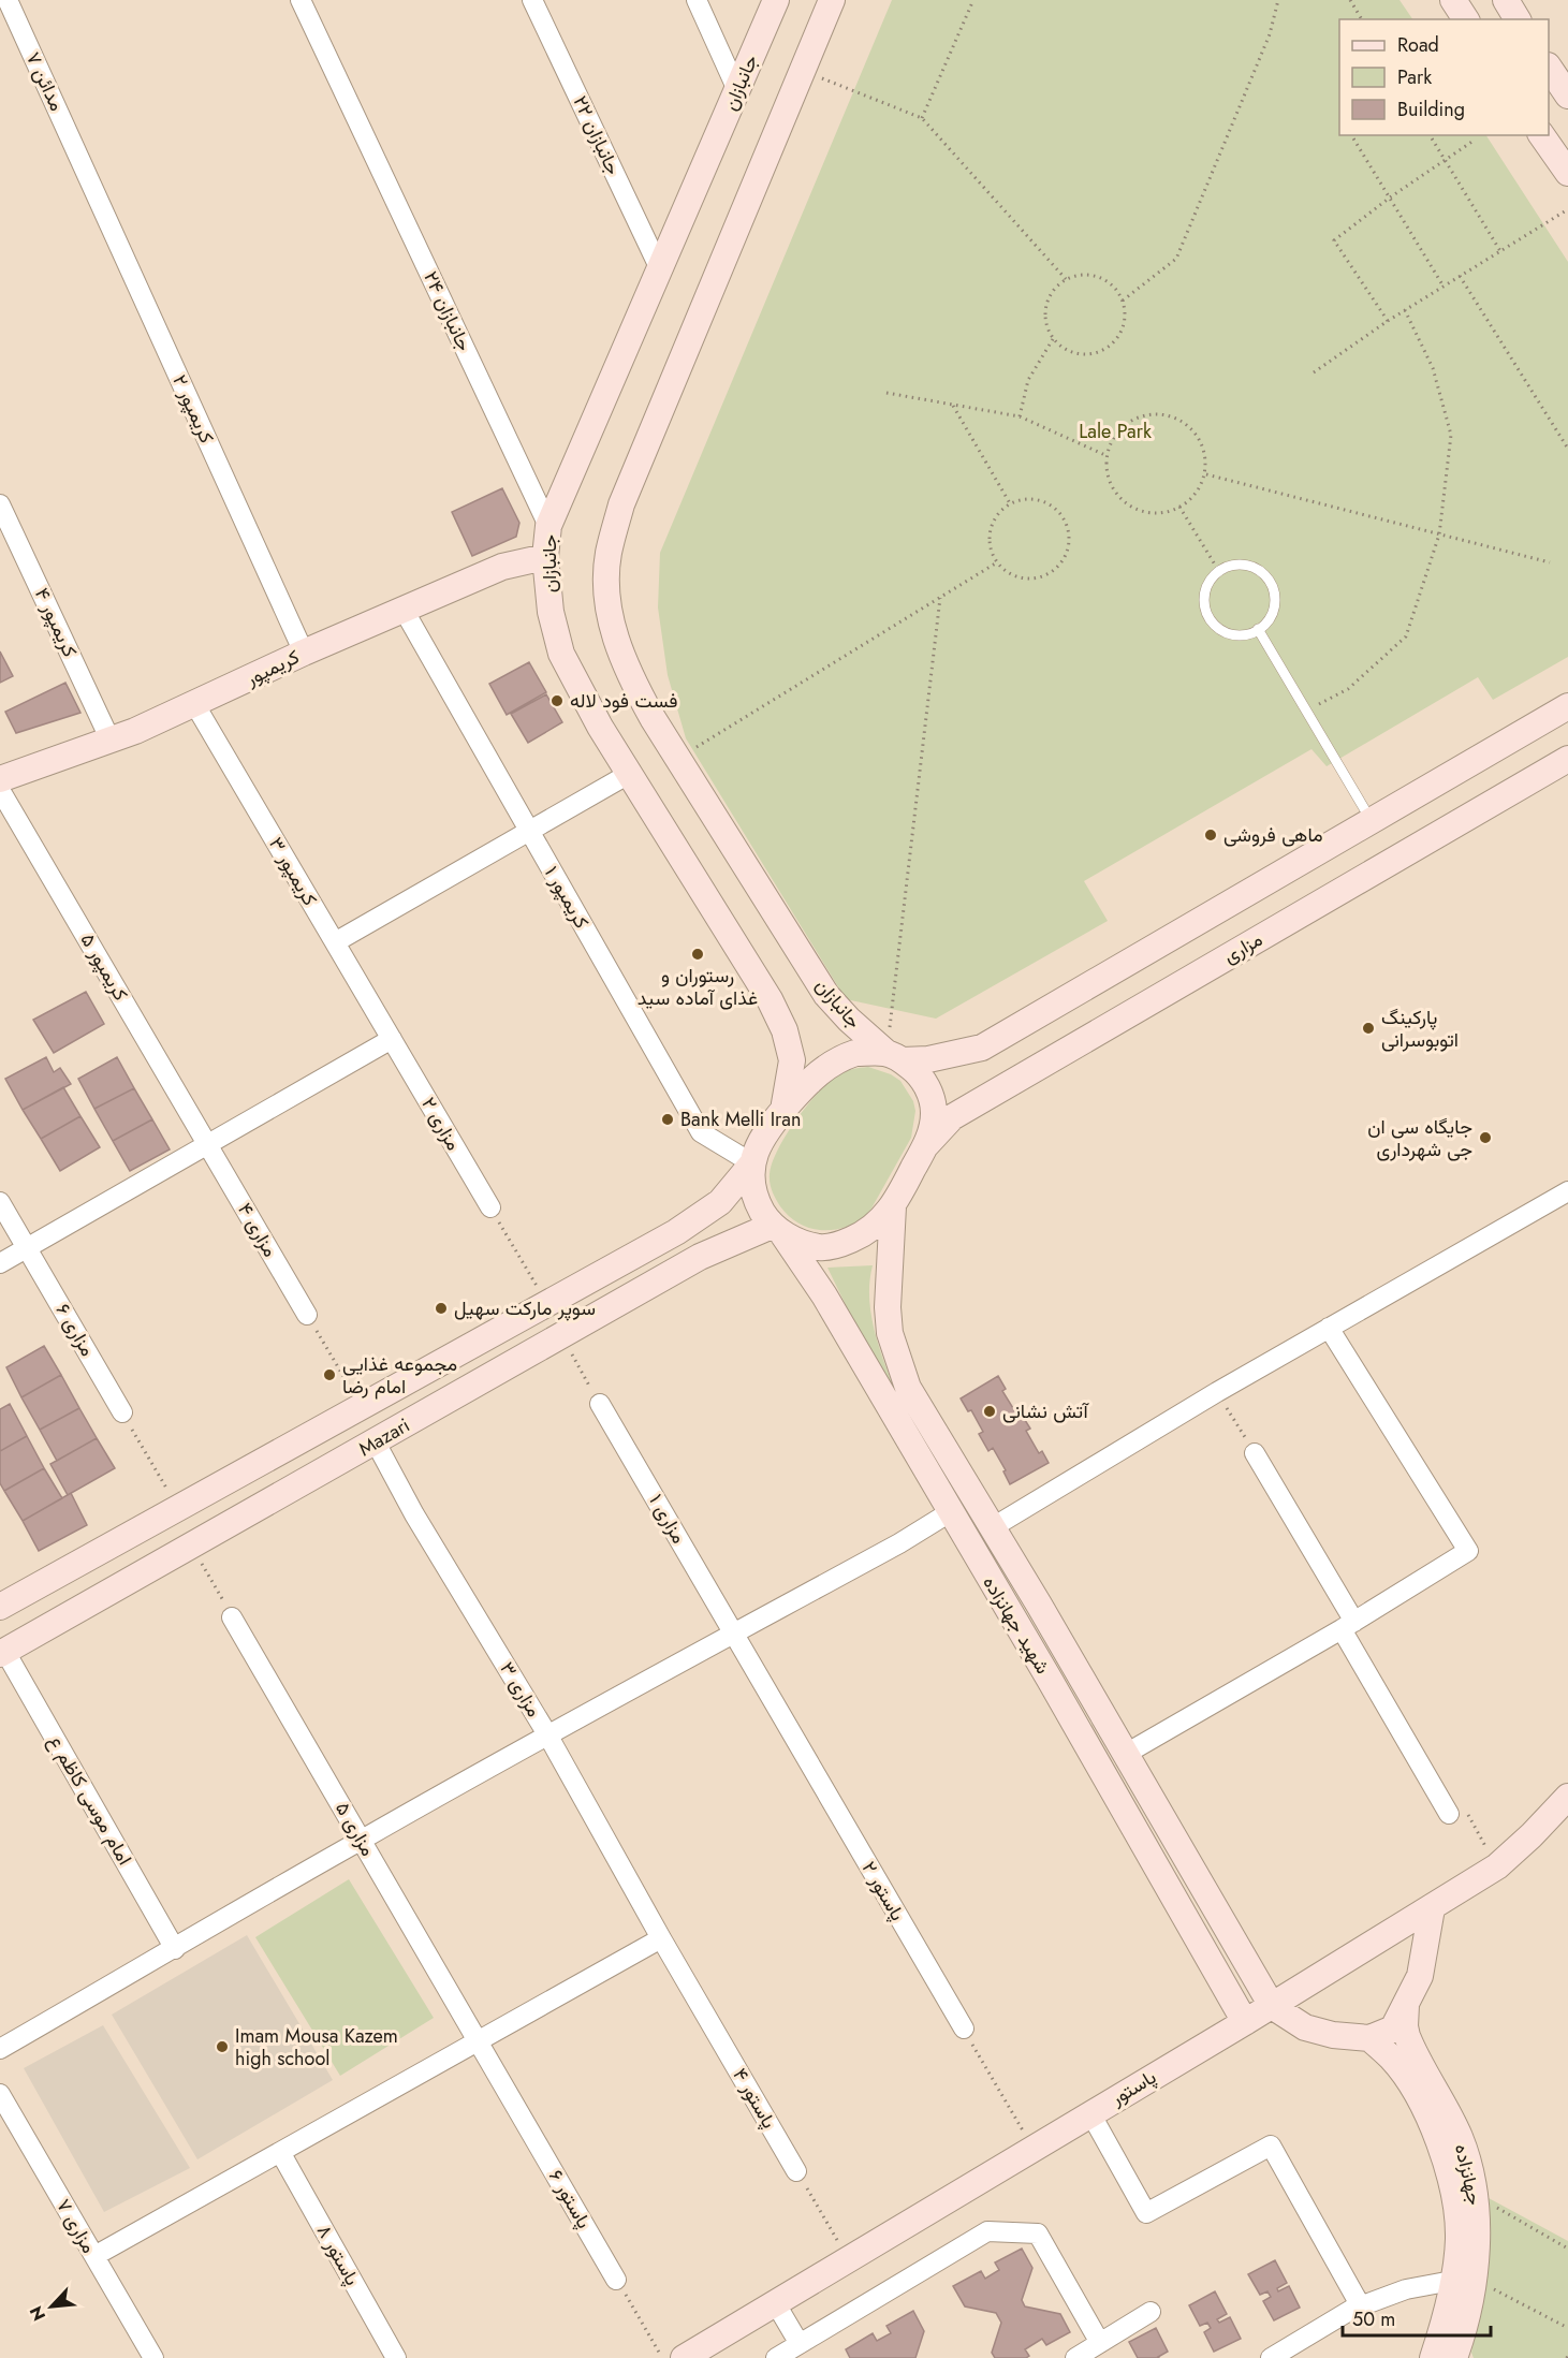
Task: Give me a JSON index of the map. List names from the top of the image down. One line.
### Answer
{"streets":{"main road":["جانبازان","کریمپور","مزاری","Mazari","شهید جهانزاده","پاستور","جهانزاده"],"street":["مدائن ۷","جانبازان ۲۲","جانبازان ۲۴","کریمپور ۲","کریمپور ۴","کریمپور ۳","کریمپور ۱","کریمپور ۵","مزاری ۲","مزاری ۴","مزاری ۶","مزاری ۱","مزاری ۳","امام موسی کاظم ع","مزاری ۵","پاستور ۲","پاستور ۴","پاستور ۶","مزاری ۷","پاستور ۸"]},"crossings":[["مدائن ۷","کریمپور ۲"],["جانبازان","جانبازان ۲۲"],["جانبازان","جانبازان ۲۴"],["جانبازان","کریمپور"],["جانبازان","کریمپور ۱"],["جانبازان","مزاری"],["جانبازان","Mazari"],["جانبازان","شهید جهانزاده"],["کریمپور ۲","کریمپور"],["کریمپور ۴","کریمپور"],["کریمپور","کریمپور ۳"],["کریمپور","کریمپور ۱"],["کریمپور ۳","مزاری ۲"],["کریمپور ۱","مزاری"],["کریمپور ۱","Mazari"],["کریمپور ۱","شهید جهانزاده"],["مزاری","Mazari"],["مزاری","شهید جهانزاده"],["کریمپور ۵","مزاری ۴"],["Mazari","شهید جهانزاده"],["Mazari","مزاری ۳"],["Mazari","امام موسی کاظم ع"],["مزاری ۱","پاستور ۲"],["شهید جهانزاده","پاستور"],["مزاری ۳","پاستور ۴"],["مزاری ۵","پاستور ۶"]],"parks":["Lale Park"],"places":["فست فود لاله","ماهی فروشی","رستوران و غذای آماده سید","پارکینگ اتوبوسرانی","Bank Melli Iran","جایگاه سی ان جی شهرداری","سوپر مارکت سهیل","مجموعه غذایی امام رضا","آتش نشانی","Imam Mousa Kazem high school"],"legend":["Road","Park","Building"],"scale_bar":"50 m","north":"bottom left"}
